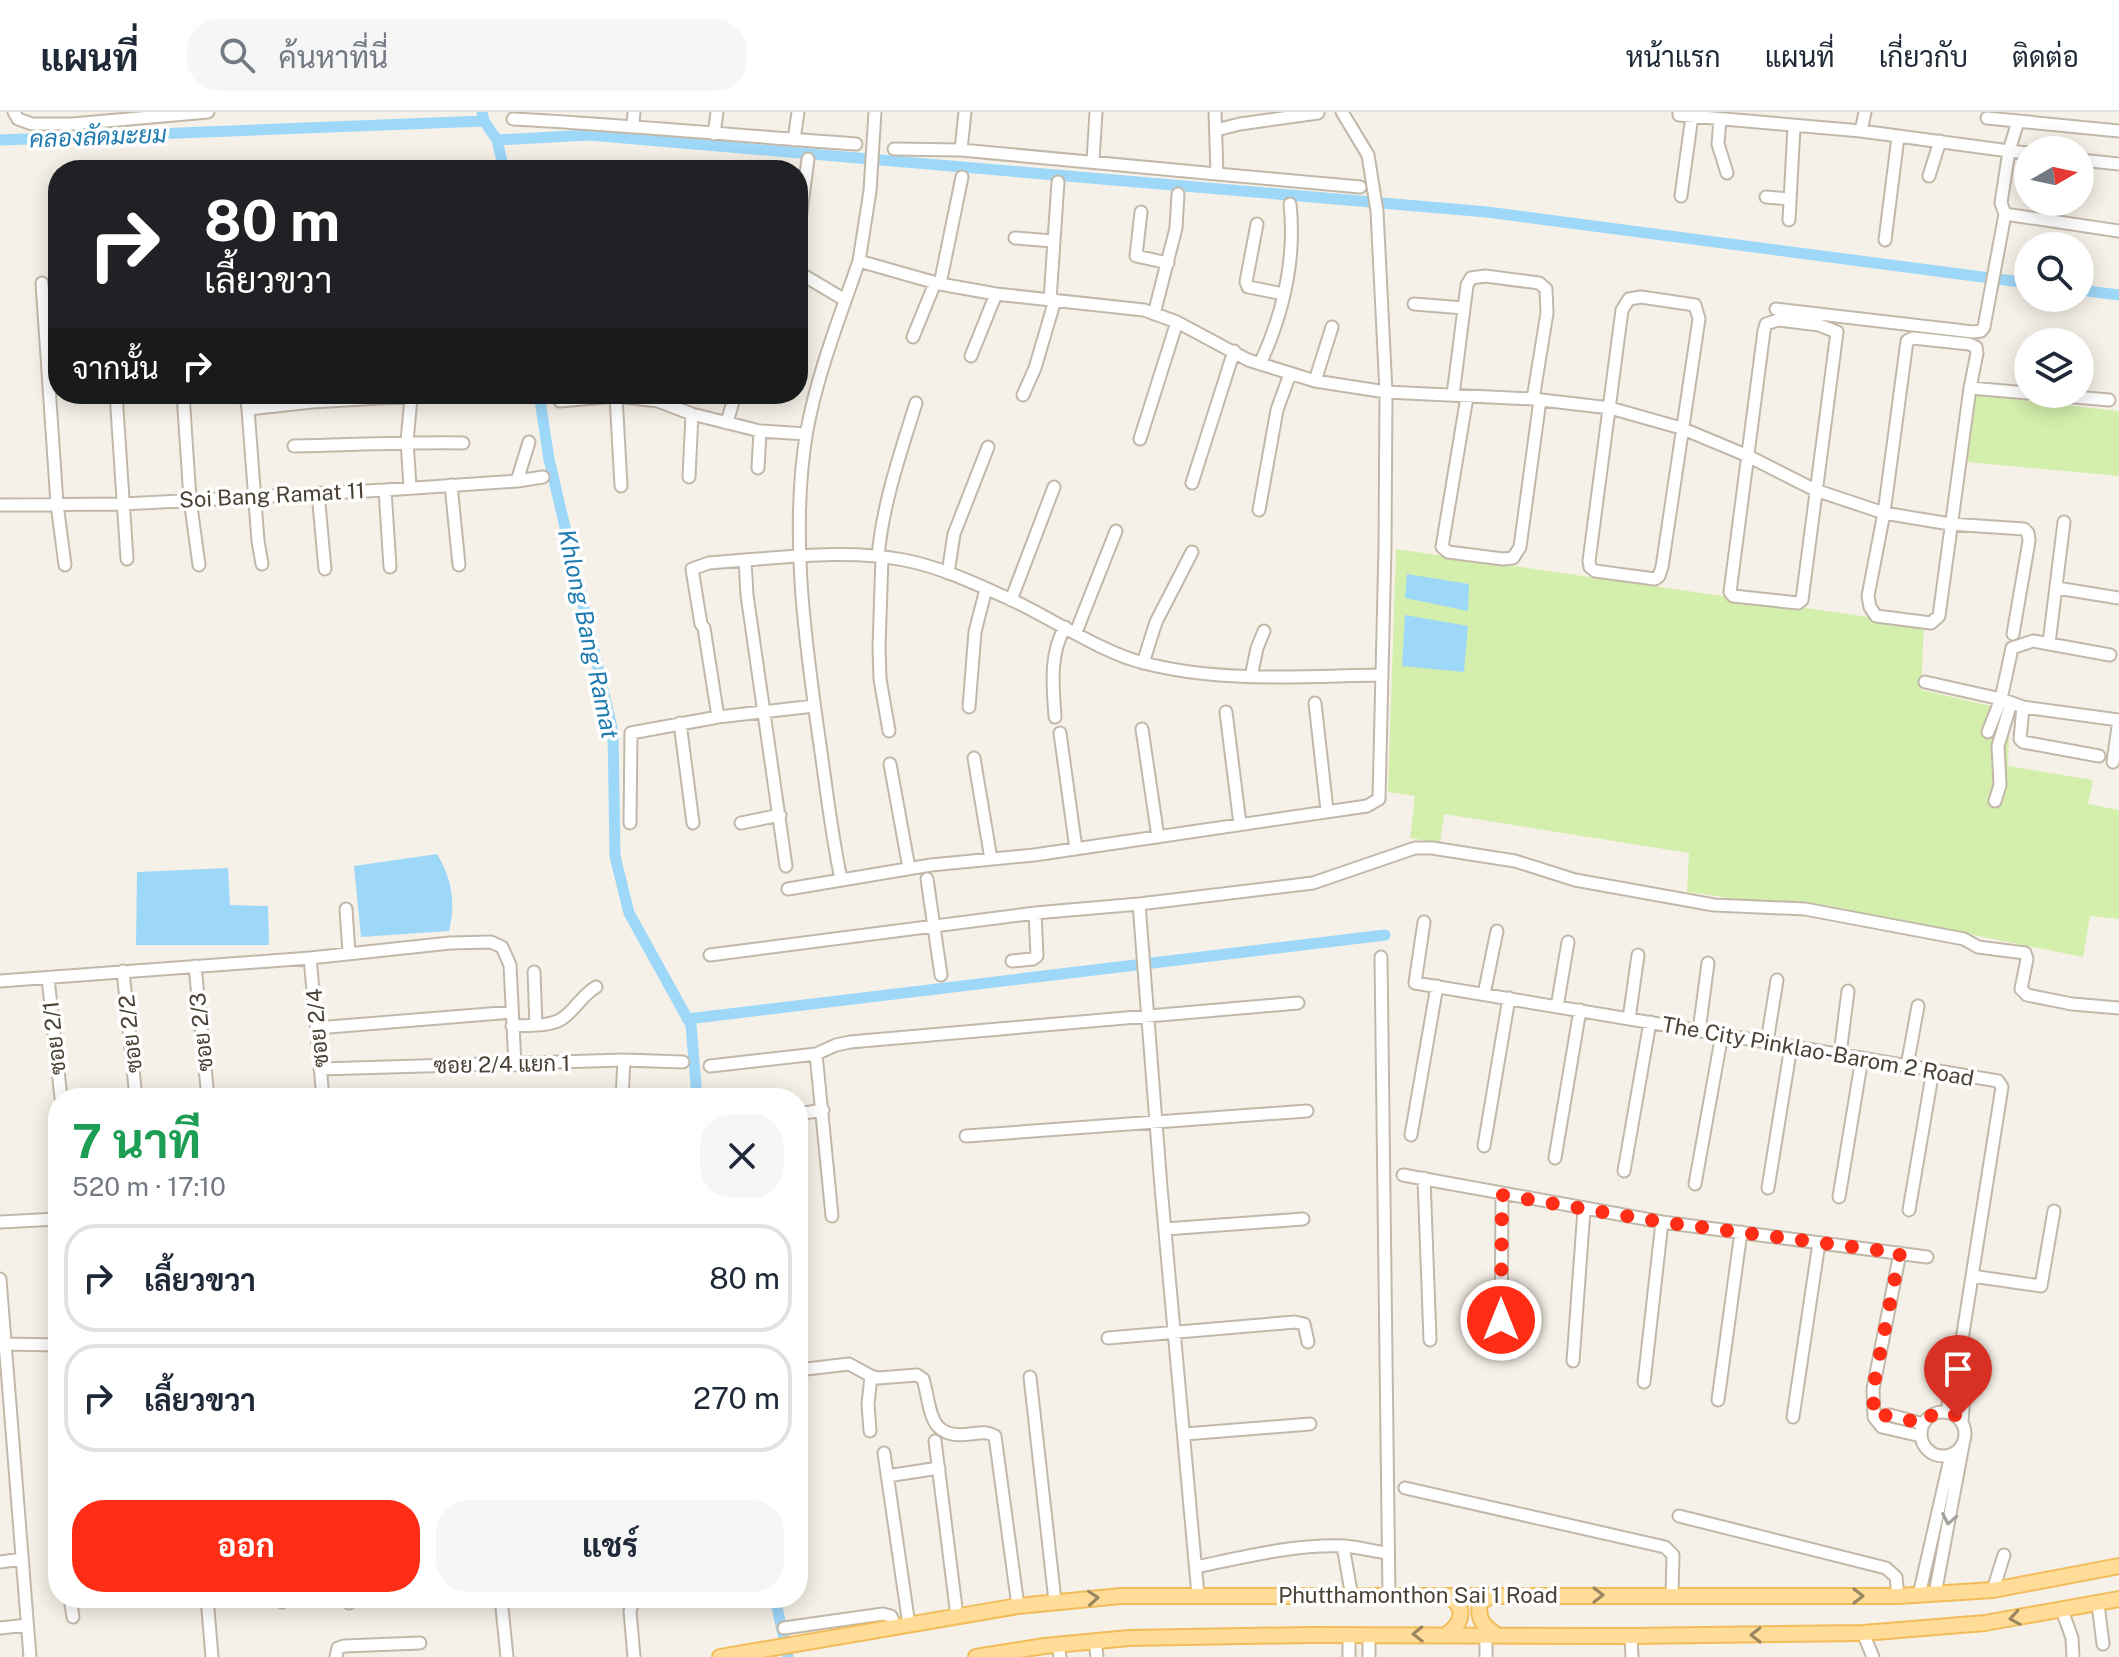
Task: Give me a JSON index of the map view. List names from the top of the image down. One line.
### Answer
{"streets":{"main road":["Phutthamonthon Sai 1 Road"],"street":["Soi Bang Ramat 11","ซอย 2/4","ซอย 2/3","ซอย 2/2","ซอย 2/1","The City Pinklao-Barom 2 Road","ซอย 2/4 แยก 1"]},"crossings":[["ซอย 2/4","ซอย 2/4 แยก 1"]],"water":["คลองลัดมะยม","Khlong Bang Ramat"],"north":"right","page":{"header":"แผนที่","search":"ค้นหาที่นี่","nav":["หน้าแรก","แผนที่","เกี่ยวกับ","ติดต่อ"],"turn":["80 m","เลี้ยวขวา"],"then":"จากนั้น","heading":["7 นาที","520 m · 17:10"],"list":[{"name":"เลี้ยวขวา","value":"80 m"},{"name":"เลี้ยวขวา","value":"270 m"}],"buttons":["ออก","แชร์"]}}
